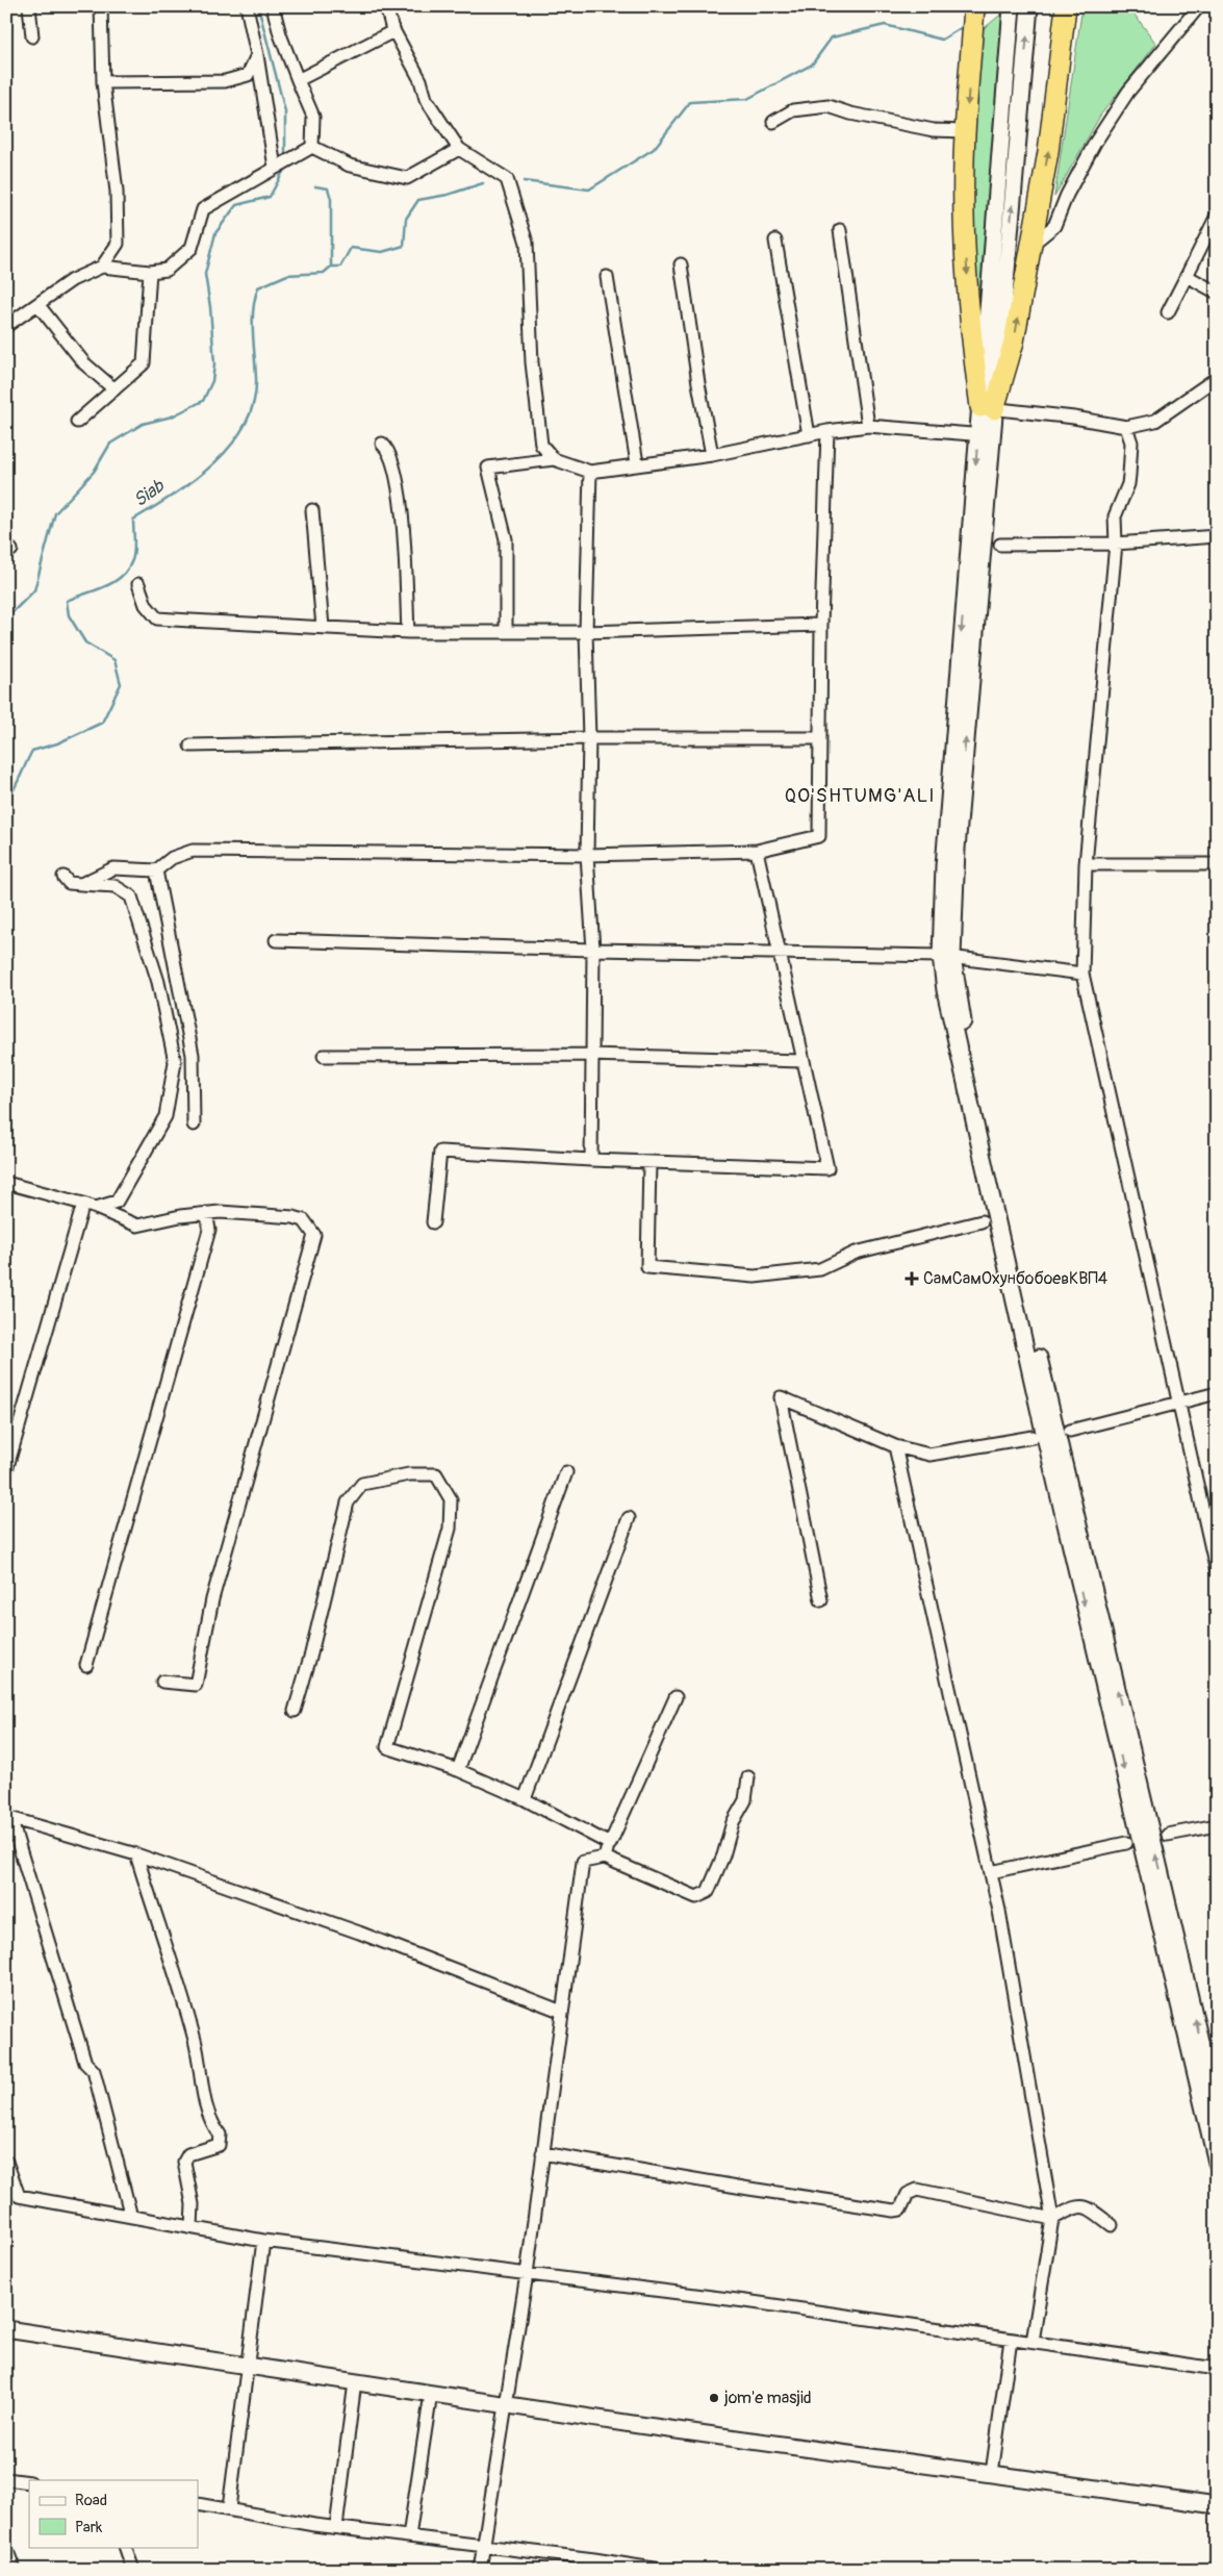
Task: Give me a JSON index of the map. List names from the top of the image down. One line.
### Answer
{"districts":["QO'SHTUMG'ALI"],"water":["Siab"],"places":{"health":["СамСамОхунбобоевКВП4"],"other":["jom'e masjid"]},"legend":["Road","Park"]}
